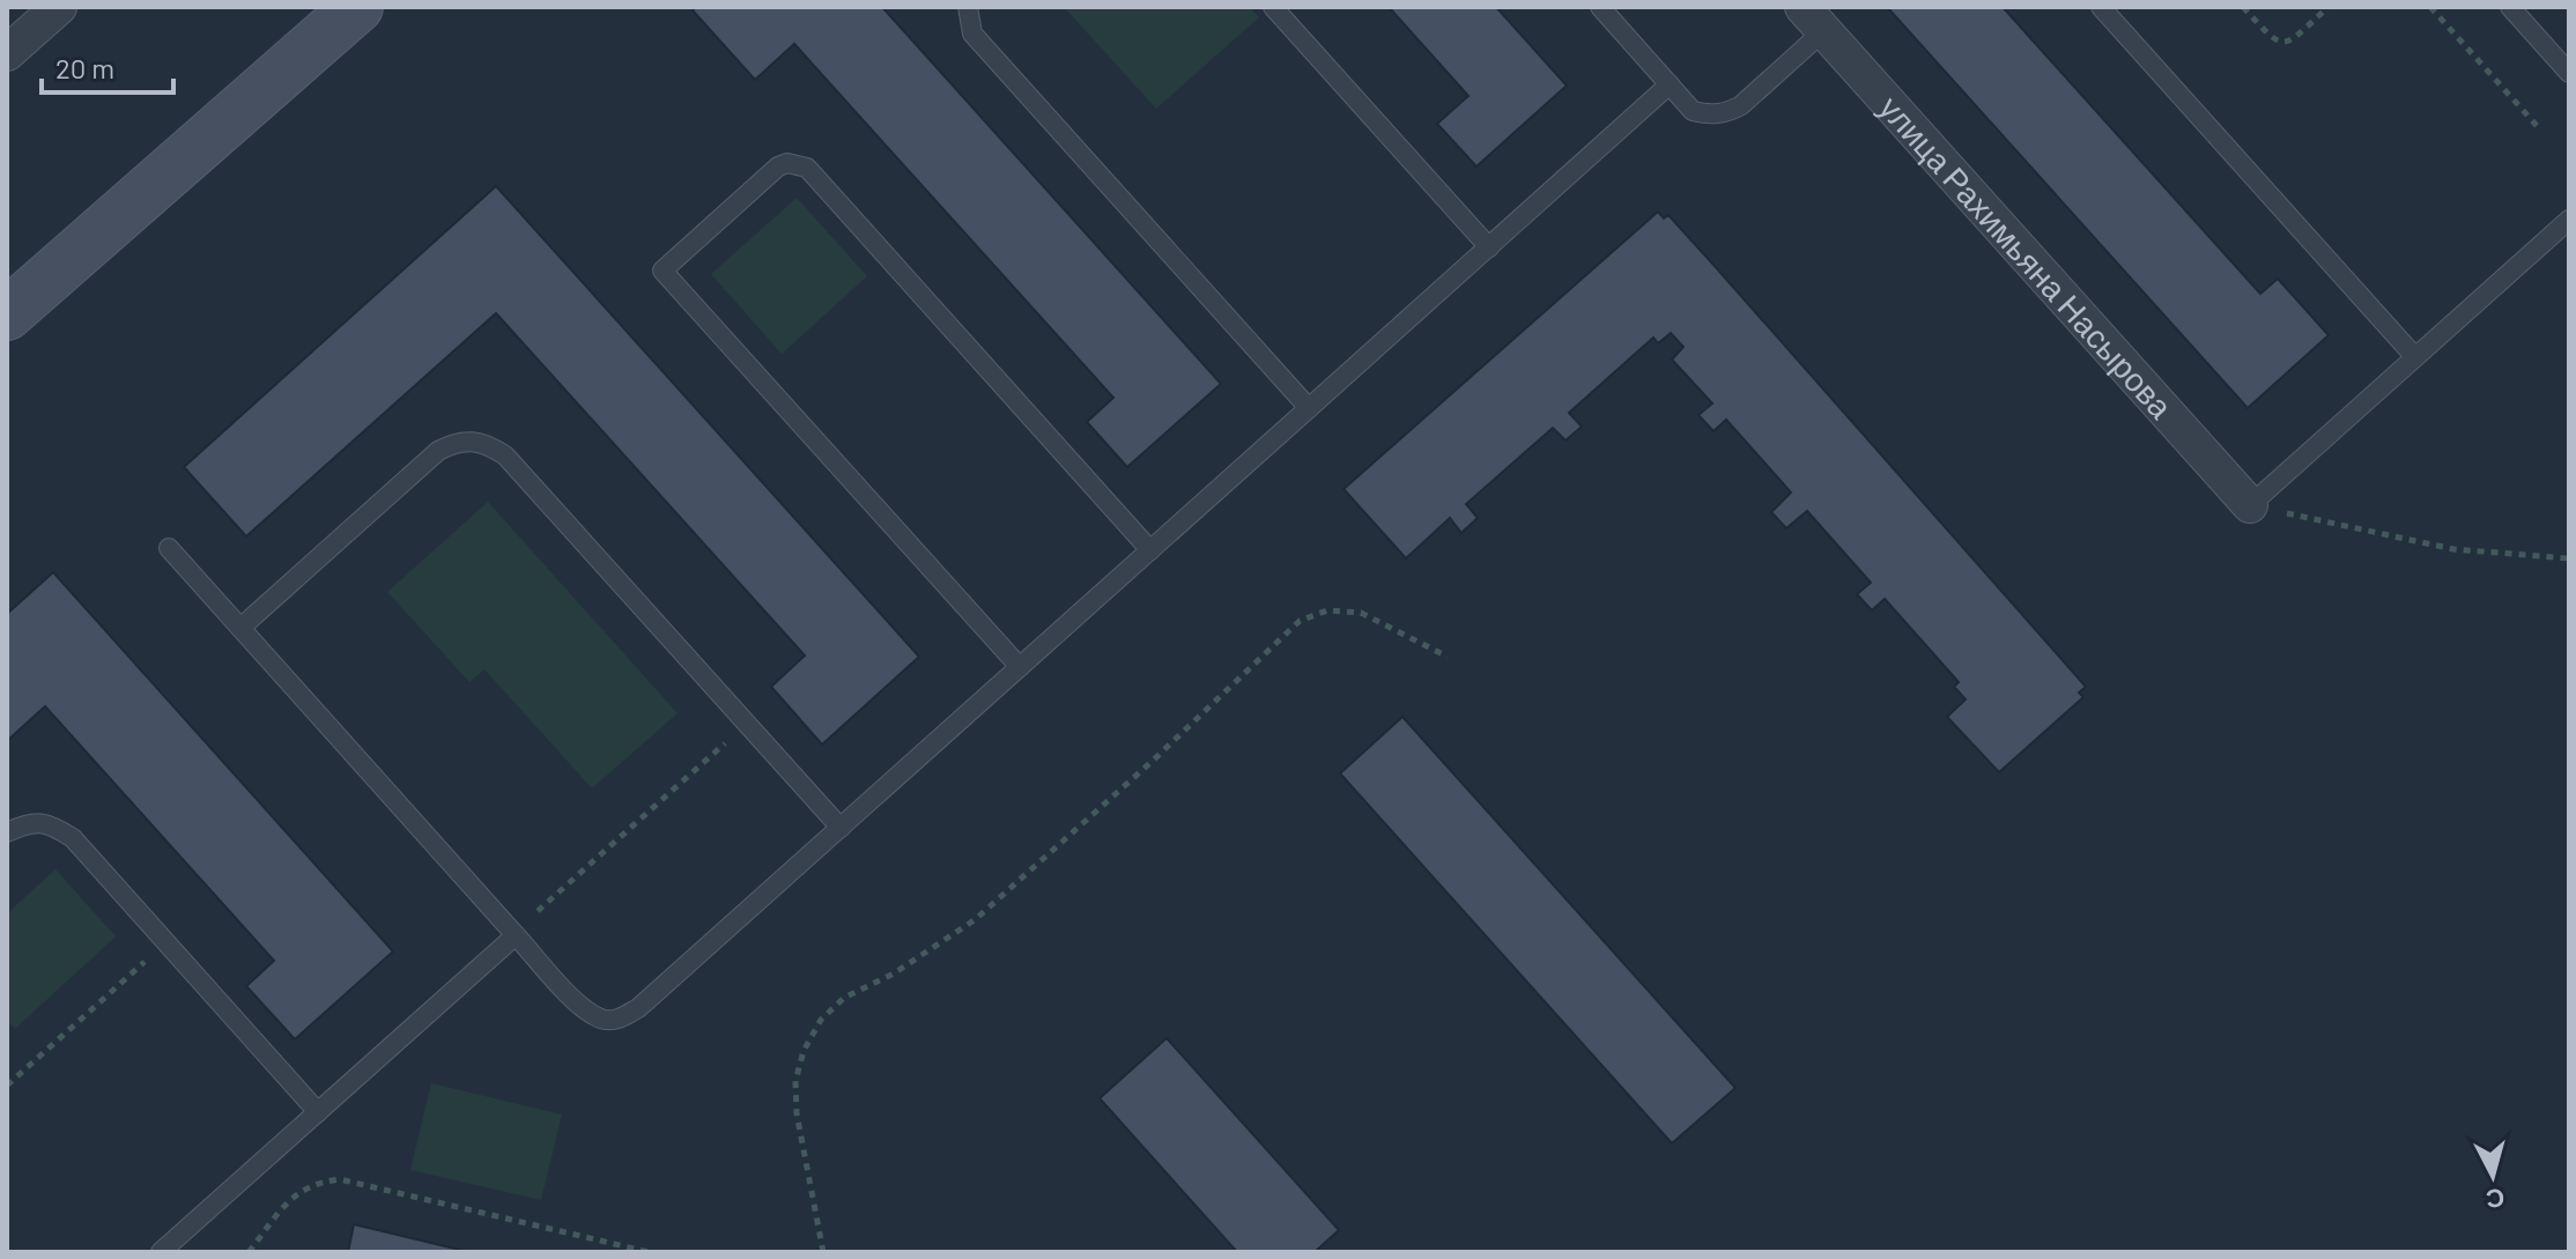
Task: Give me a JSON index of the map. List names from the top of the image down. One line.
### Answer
{"streets":{"street":["улица Рахимьяна Насырова"]},"scale_bar":"20 m","north":"bottom"}
